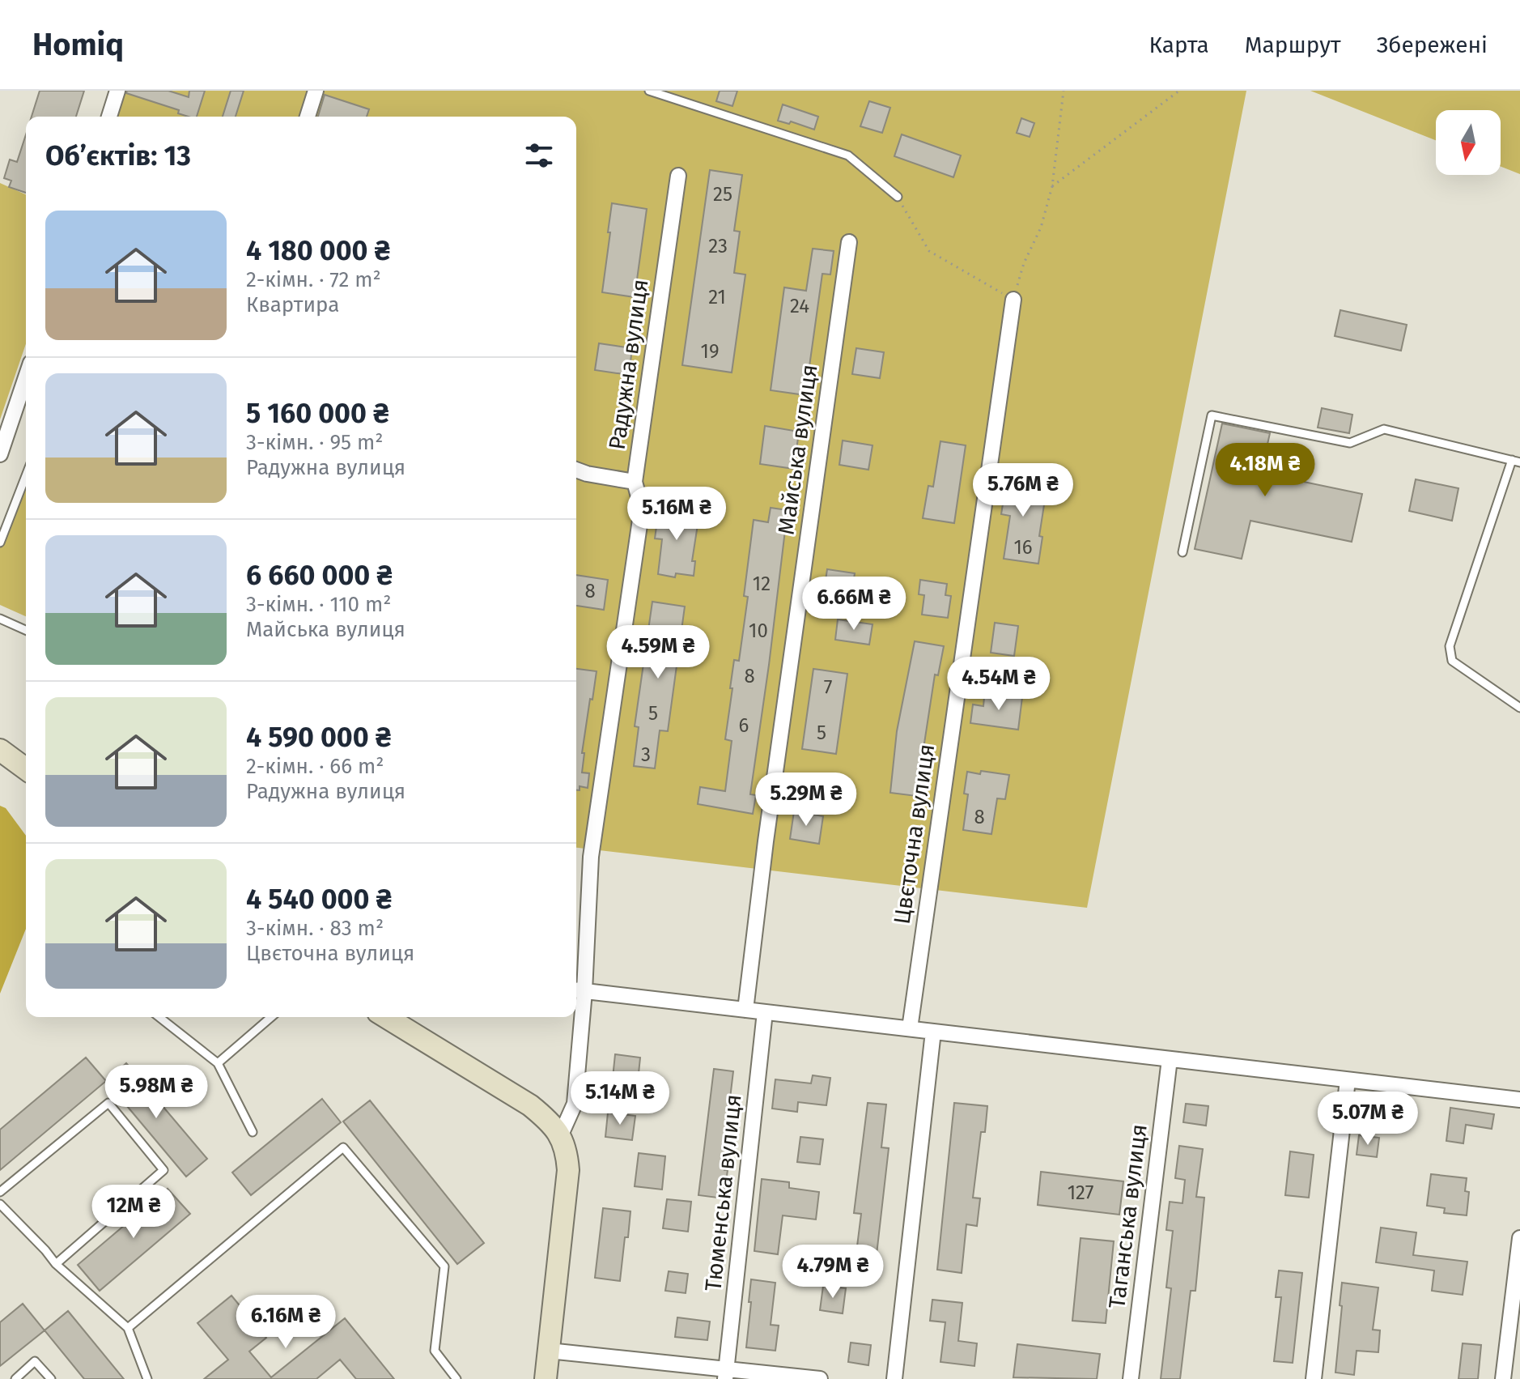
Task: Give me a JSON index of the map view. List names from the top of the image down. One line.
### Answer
{"streets":{"street":["Радужна вулиця","Майська вулиця","Цвєточна вулиця","Тюменська вулиця","Таганська вулиця"]},"house_numbers":["25","23","21","24","19","16","12","8","10","8","7","5","6","5","3","8","127"],"north":"bottom","page":{"header":"Homiq","nav":["Карта","Маршрут","Збережені"],"heading":"Об’єктів: 13","list":[{"name":"4 180 000 ₴","note":"2-кімн. · 72 m² · Квартира"},{"name":"5 160 000 ₴","note":"3-кімн. · 95 m² · Радужна вулиця"},{"name":"6 660 000 ₴","note":"3-кімн. · 110 m² · Майська вулиця"},{"name":"4 590 000 ₴","note":"2-кімн. · 66 m² · Радужна вулиця"},{"name":"4 540 000 ₴","note":"3-кімн. · 83 m² · Цвєточна вулиця"}],"price":["4.18M ₴","5.76M ₴","5.16M ₴","6.66M ₴","4.59M ₴","4.54M ₴","5.29M ₴","5.98M ₴","5.14M ₴","5.07M ₴","12M ₴","4.79M ₴","6.16M ₴"]}}
